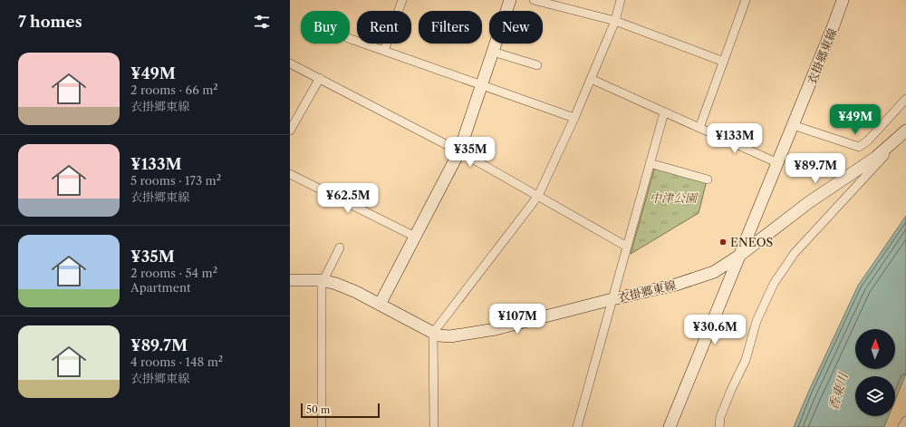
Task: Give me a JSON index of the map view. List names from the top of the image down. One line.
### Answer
{"streets":{"main road":["衣掛郷東線"]},"water":["香東川"],"parks":["中津公園"],"places":["ENEOS"],"scale_bar":"50 m","north":"top","page":{"heading":"7 homes","chip":["Buy","Rent","Filters","New"],"list":[{"name":"¥49M","note":"2 rooms · 66 m² · 衣掛郷東線"},{"name":"¥133M","note":"5 rooms · 173 m² · 衣掛郷東線"},{"name":"¥35M","note":"2 rooms · 54 m² · Apartment"},{"name":"¥89.7M","note":"4 rooms · 148 m² · 衣掛郷東線"}],"price":["¥49M","¥133M","¥35M","¥89.7M","¥62.5M","¥107M","¥30.6M"],"scale":"50 m"}}
